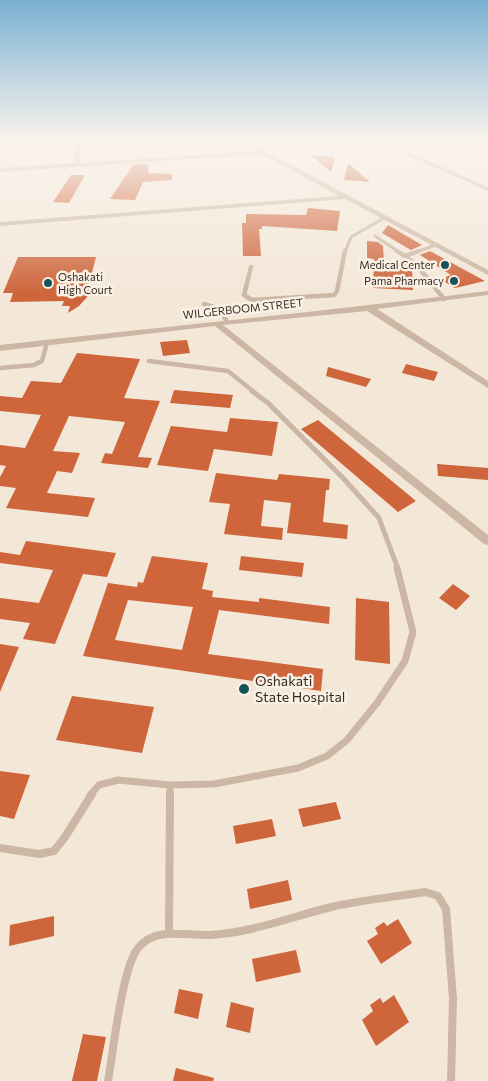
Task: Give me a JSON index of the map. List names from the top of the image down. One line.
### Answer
{"streets":{"street":["WILGERBOOM STREET"]},"places":["Medical Center","Pama Pharmacy","Oshakati High Court","Oshakati State Hospital"]}
